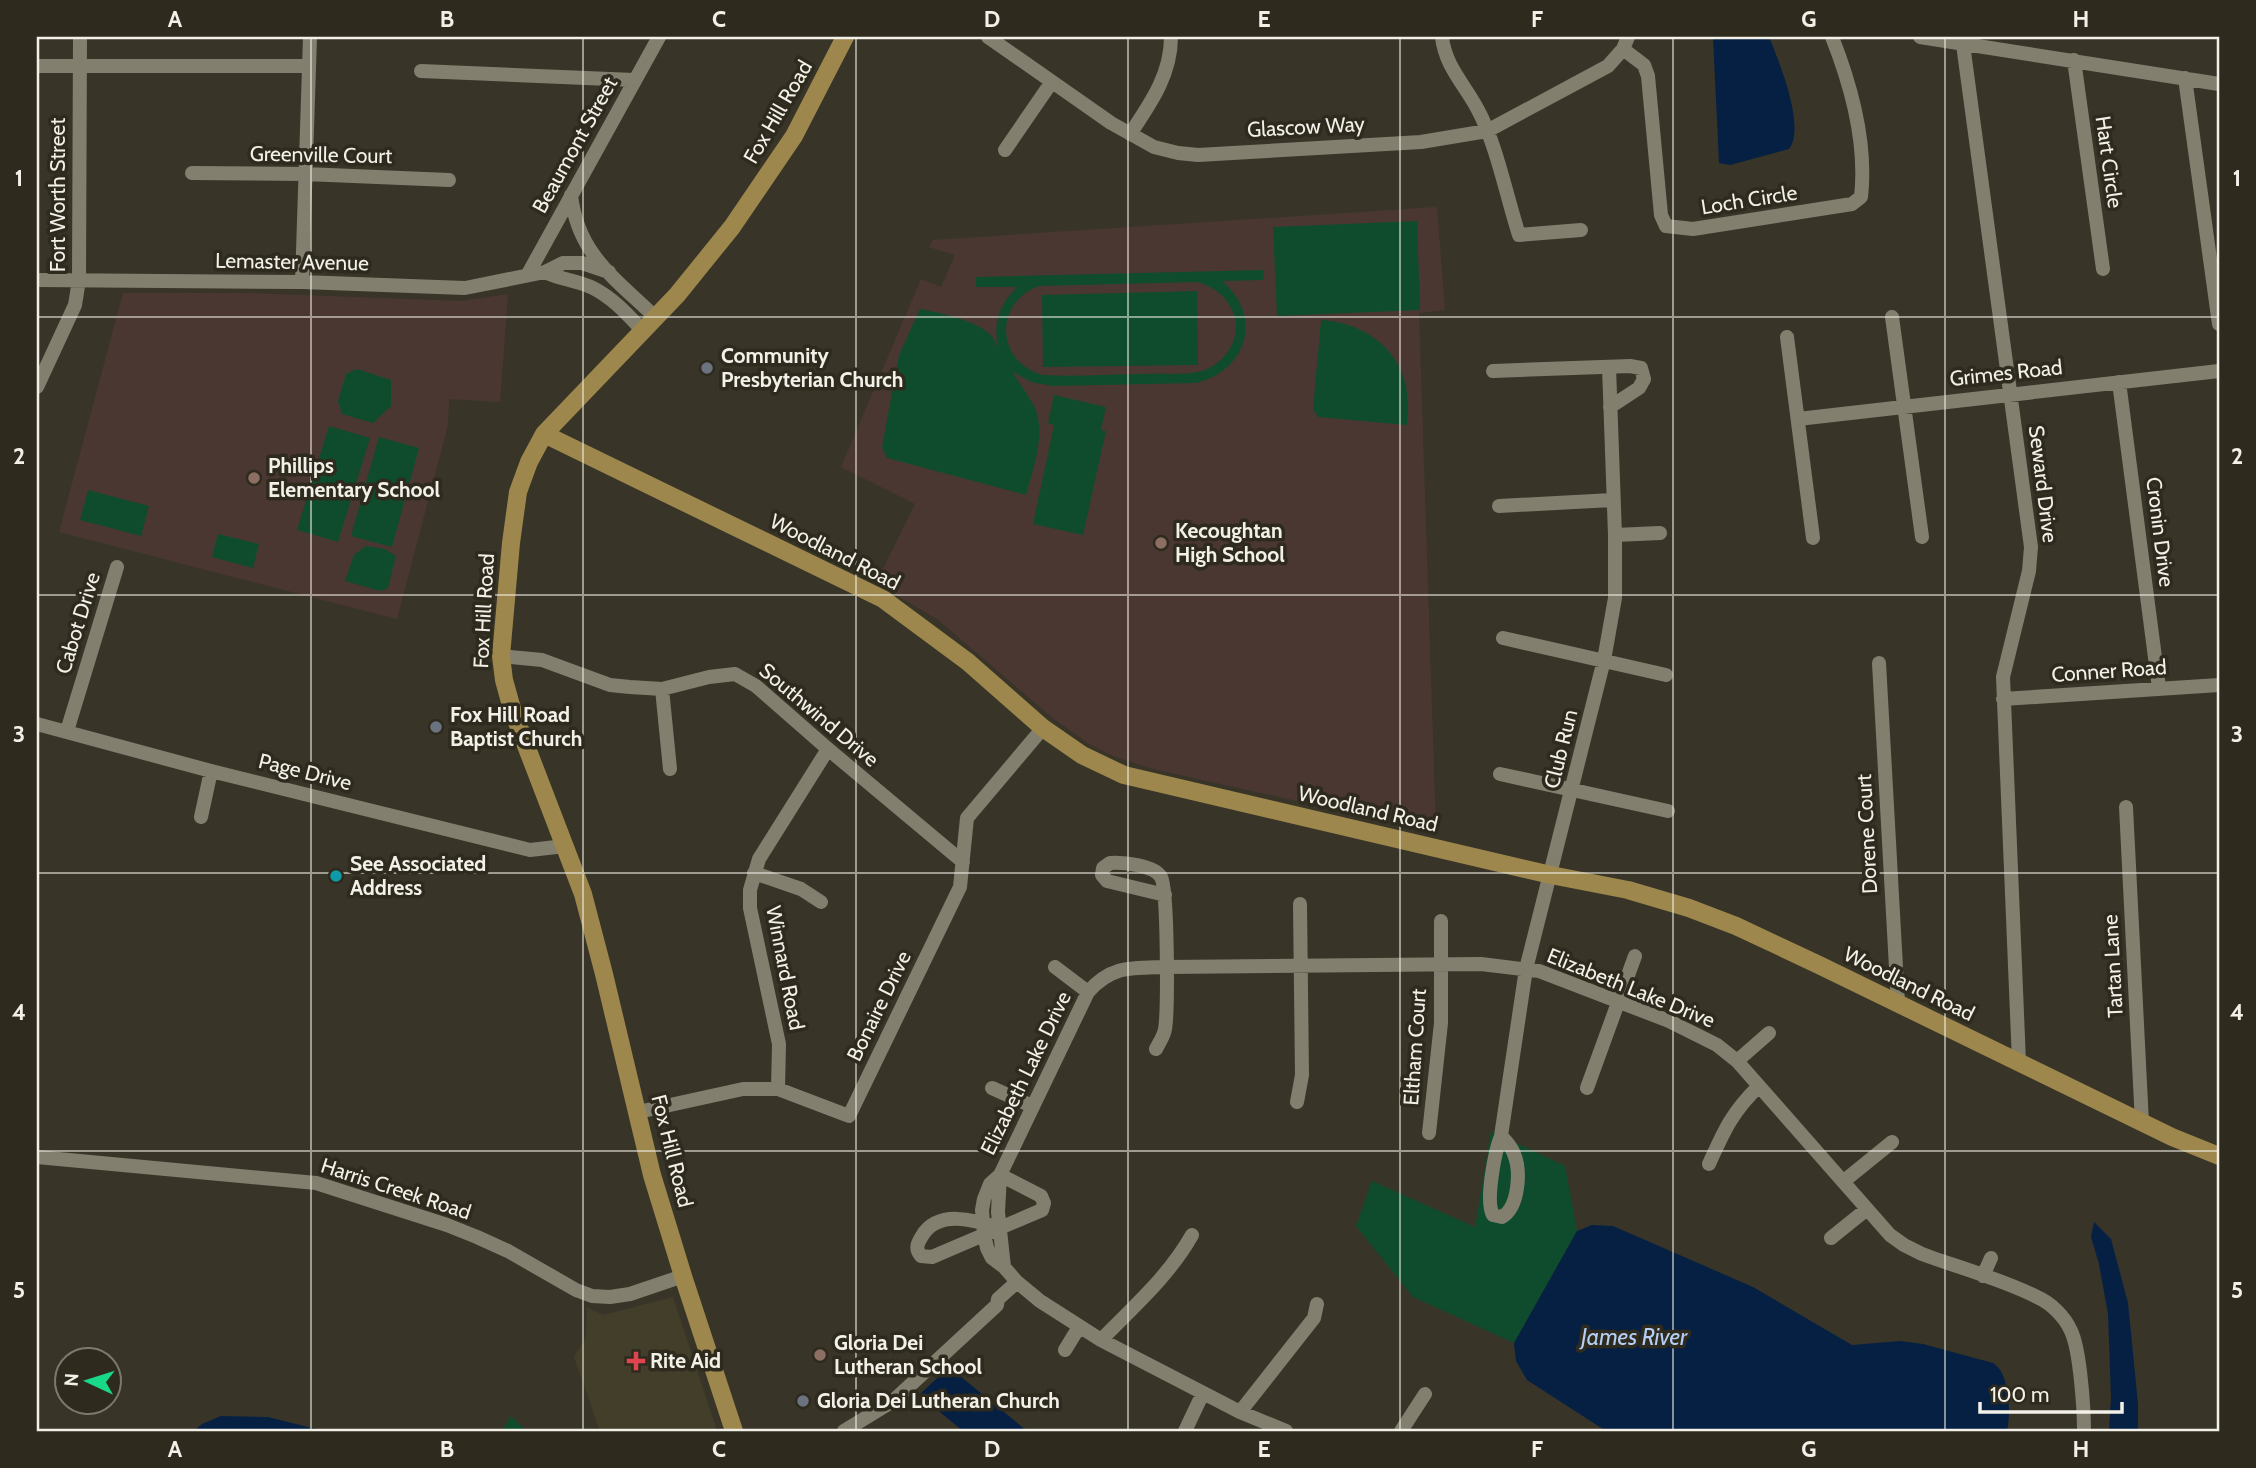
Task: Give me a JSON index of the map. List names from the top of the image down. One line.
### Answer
{"streets":{"main road":["Fox Hill Road","Woodland Road"],"street":["Glascow Way","Beaumont Street","Greenville Court","Hart Circle","Fort Worth Street","Loch Circle","Lemaster Avenue","Grimes Road","Seward Drive","Cronin Drive","Cabot Drive","Conner Road","Southwind Drive","Club Run","Page Drive","Dorene Court","Tartan Lane","Winnard Road","Elizabeth Lake Drive","Bonaire Drive","Eltham Court","Harris Creek Road"]},"crossings":[["Fox Hill Road","Lemaster Avenue"],["Fox Hill Road","Woodland Road"],["Fox Hill Road","Southwind Drive"],["Fox Hill Road","Page Drive"],["Fox Hill Road","Bonaire Drive"],["Fox Hill Road","Harris Creek Road"],["Glascow Way","Loch Circle"],["Beaumont Street","Lemaster Avenue"],["Fort Worth Street","Lemaster Avenue"],["Grimes Road","Seward Drive"],["Grimes Road","Cronin Drive"],["Seward Drive","Woodland Road"],["Seward Drive","Conner Road"],["Cronin Drive","Conner Road"],["Woodland Road","Club Run"],["Woodland Road","Dorene Court"],["Woodland Road","Tartan Lane"],["Woodland Road","Bonaire Drive"],["Cabot Drive","Page Drive"],["Southwind Drive","Winnard Road"],["Southwind Drive","Bonaire Drive"],["Club Run","Elizabeth Lake Drive"],["Winnard Road","Bonaire Drive"],["Elizabeth Lake Drive","Eltham Court"]],"water":["James River"],"places":{"other":["Community Presbyterian Church","Phillips Elementary School","Kecoughtan High School","Fox Hill Road Baptist Church","See Associated Address","Gloria Dei Lutheran School","Gloria Dei Lutheran Church"],"health":["Rite Aid"]},"scale_bar":"100 m","north":"left","grid":{"columns":["A","B","C","D","E","F","G","H"],"rows":["1","2","3","4","5"]}}
